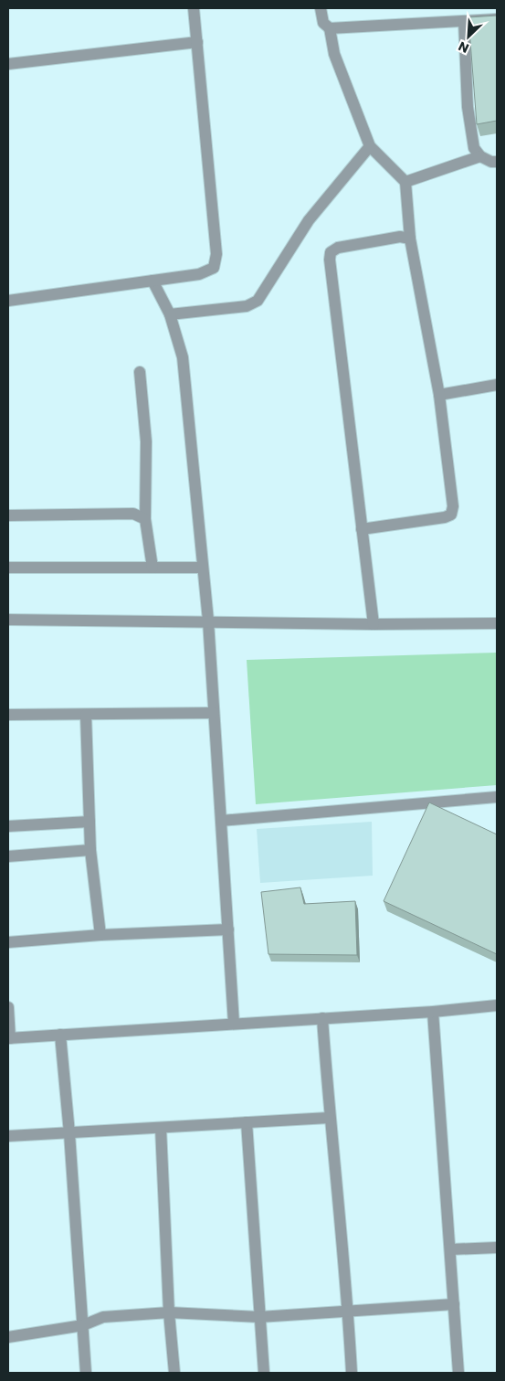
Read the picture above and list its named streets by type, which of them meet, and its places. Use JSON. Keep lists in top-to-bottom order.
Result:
{
  "north": "bottom left"
}
